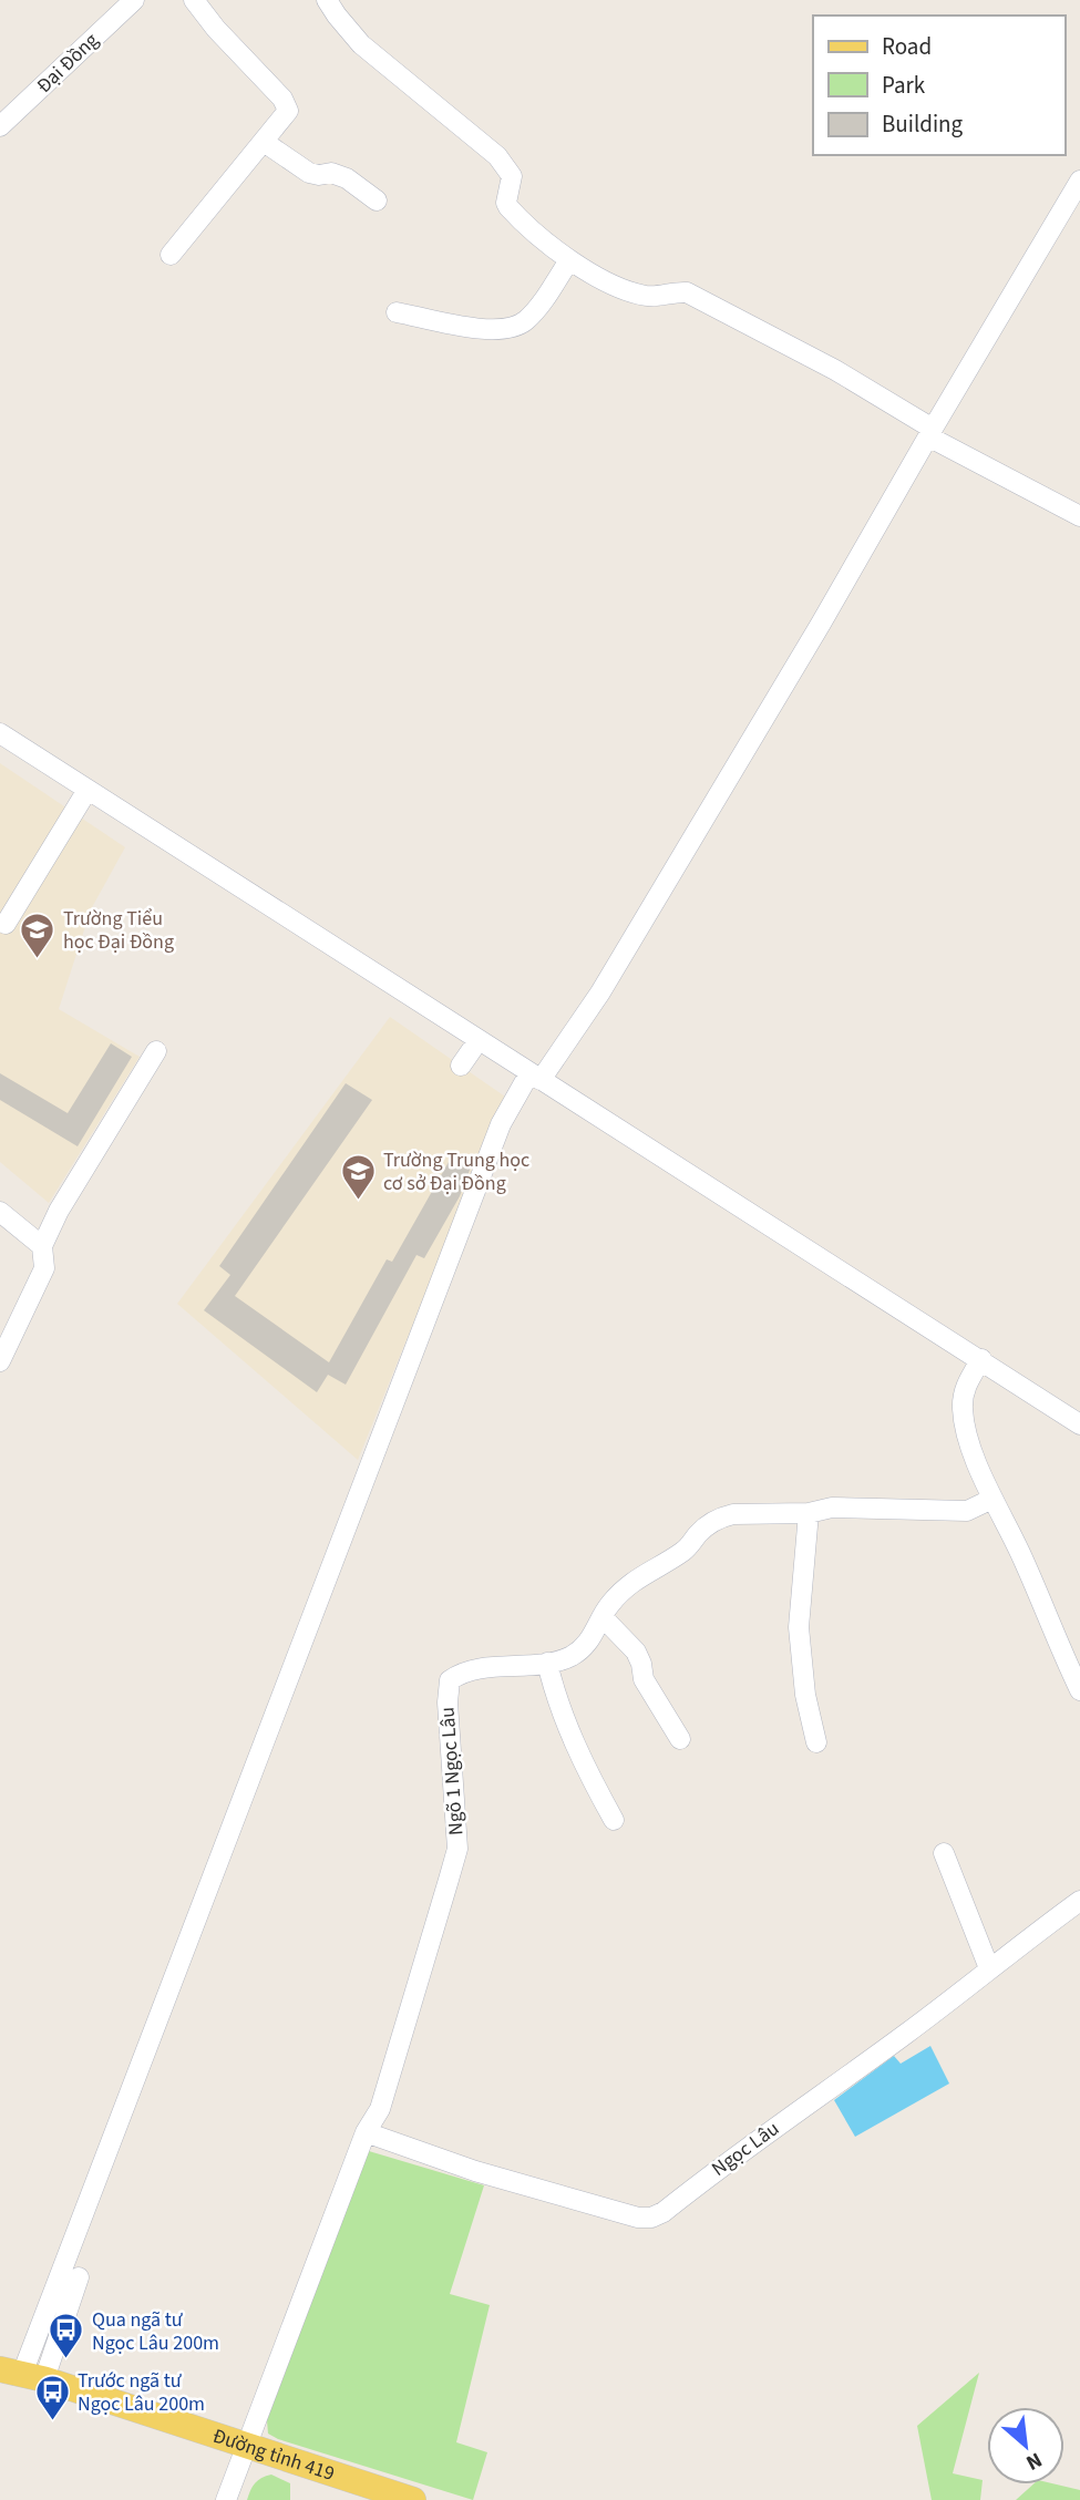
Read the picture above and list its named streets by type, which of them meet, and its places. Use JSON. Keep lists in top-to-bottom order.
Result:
{
  "streets": {
    "main road": ["Đường tỉnh 419"],
    "street": ["Đại Đồng", "Ngõ 1 Ngọc Lâu", "Ngọc Lâu"]
  },
  "crossings": [
    ["Ngõ 1 Ngọc Lâu", "Ngọc Lâu"]
  ],
  "places": {
    "school or university": ["Trường Tiểu học Đại Đồng", "Trường Trung học cơ sở Đại Đồng"],
    "bus stop": ["Qua ngã tư Ngọc Lâu 200m", "Trước ngã tư Ngọc Lâu 200m"]
  },
  "legend": ["Road", "Park", "Building"],
  "north": "bottom right"
}
